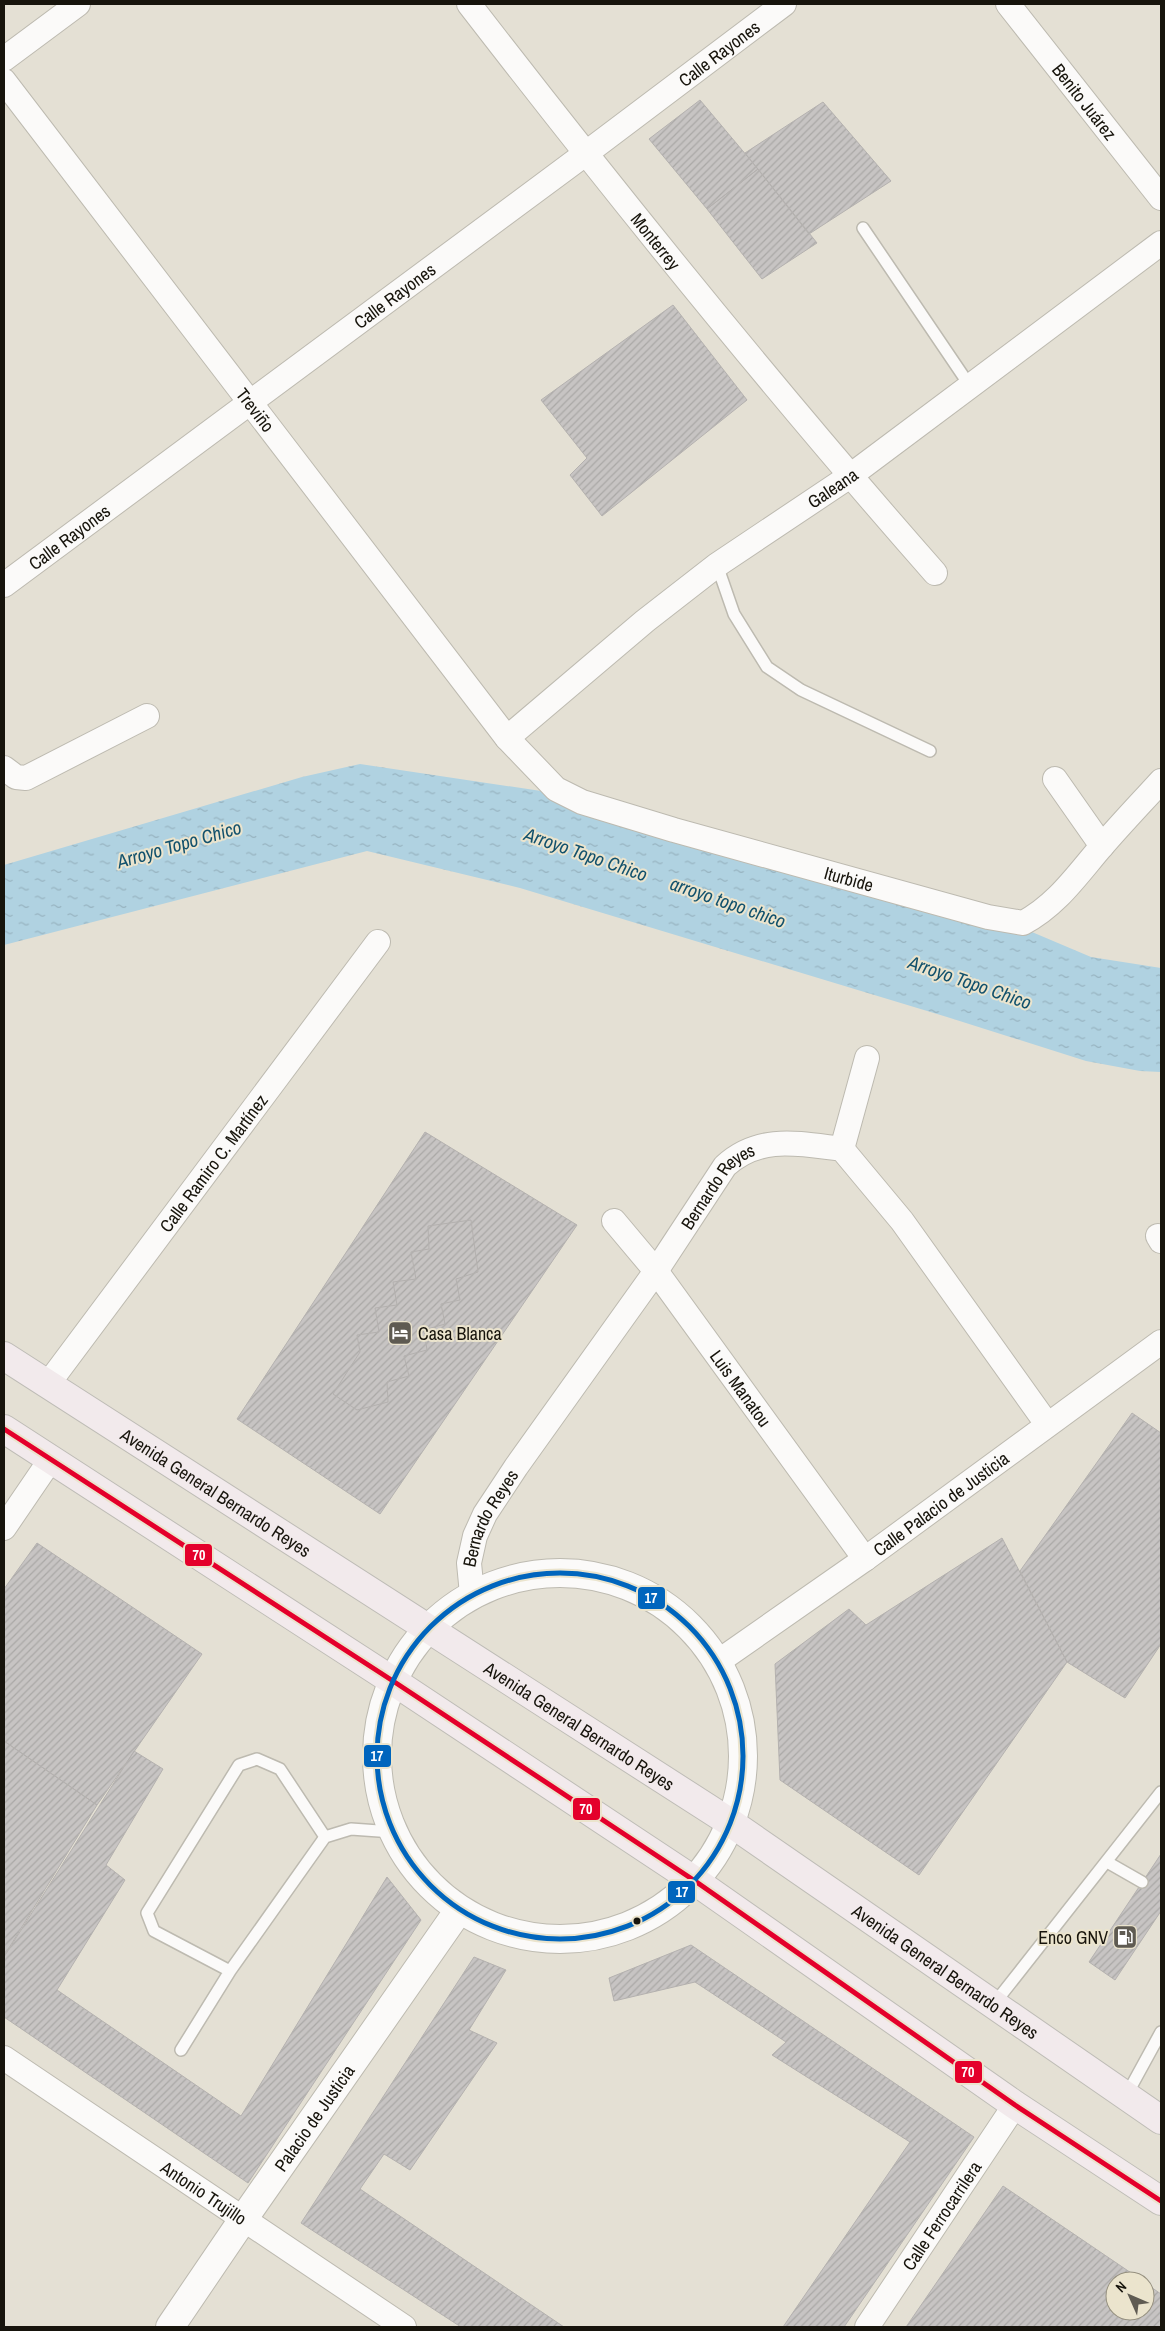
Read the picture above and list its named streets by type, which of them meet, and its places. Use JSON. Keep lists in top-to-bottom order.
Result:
{
  "streets": {
    "main road": ["Avenida General Bernardo Reyes"],
    "street": [
      "Calle Rayones",
      "Benito Juárez",
      "Monterrey",
      "Treviño",
      "Galeana",
      "Iturbide",
      "Calle Ramiro C. Martínez",
      "Bernardo Reyes",
      "Luis Manatou",
      "Calle Palacio de Justicia",
      "Palacio de Justicia",
      "Antonio Trujillo",
      "Calle Ferrocarrilera"
    ]
  },
  "crossings": [
    ["Calle Rayones", "Monterrey"],
    ["Calle Rayones", "Treviño"],
    ["Monterrey", "Galeana"],
    ["Treviño", "Galeana"],
    ["Treviño", "Iturbide"],
    ["Galeana", "Iturbide"],
    ["Calle Ramiro C. Martínez", "Avenida General Bernardo Reyes"],
    ["Bernardo Reyes", "Luis Manatou"],
    ["Luis Manatou", "Calle Palacio de Justicia"],
    ["Palacio de Justicia", "Antonio Trujillo"]
  ],
  "water": ["Arroyo Topo Chico", "arroyo topo chico"],
  "places": {
    "hotel": ["Casa Blanca"],
    "fuel station": ["Enco GNV"]
  },
  "lines": ["transit line 70", "transit line 17"],
  "north": "top left"
}
